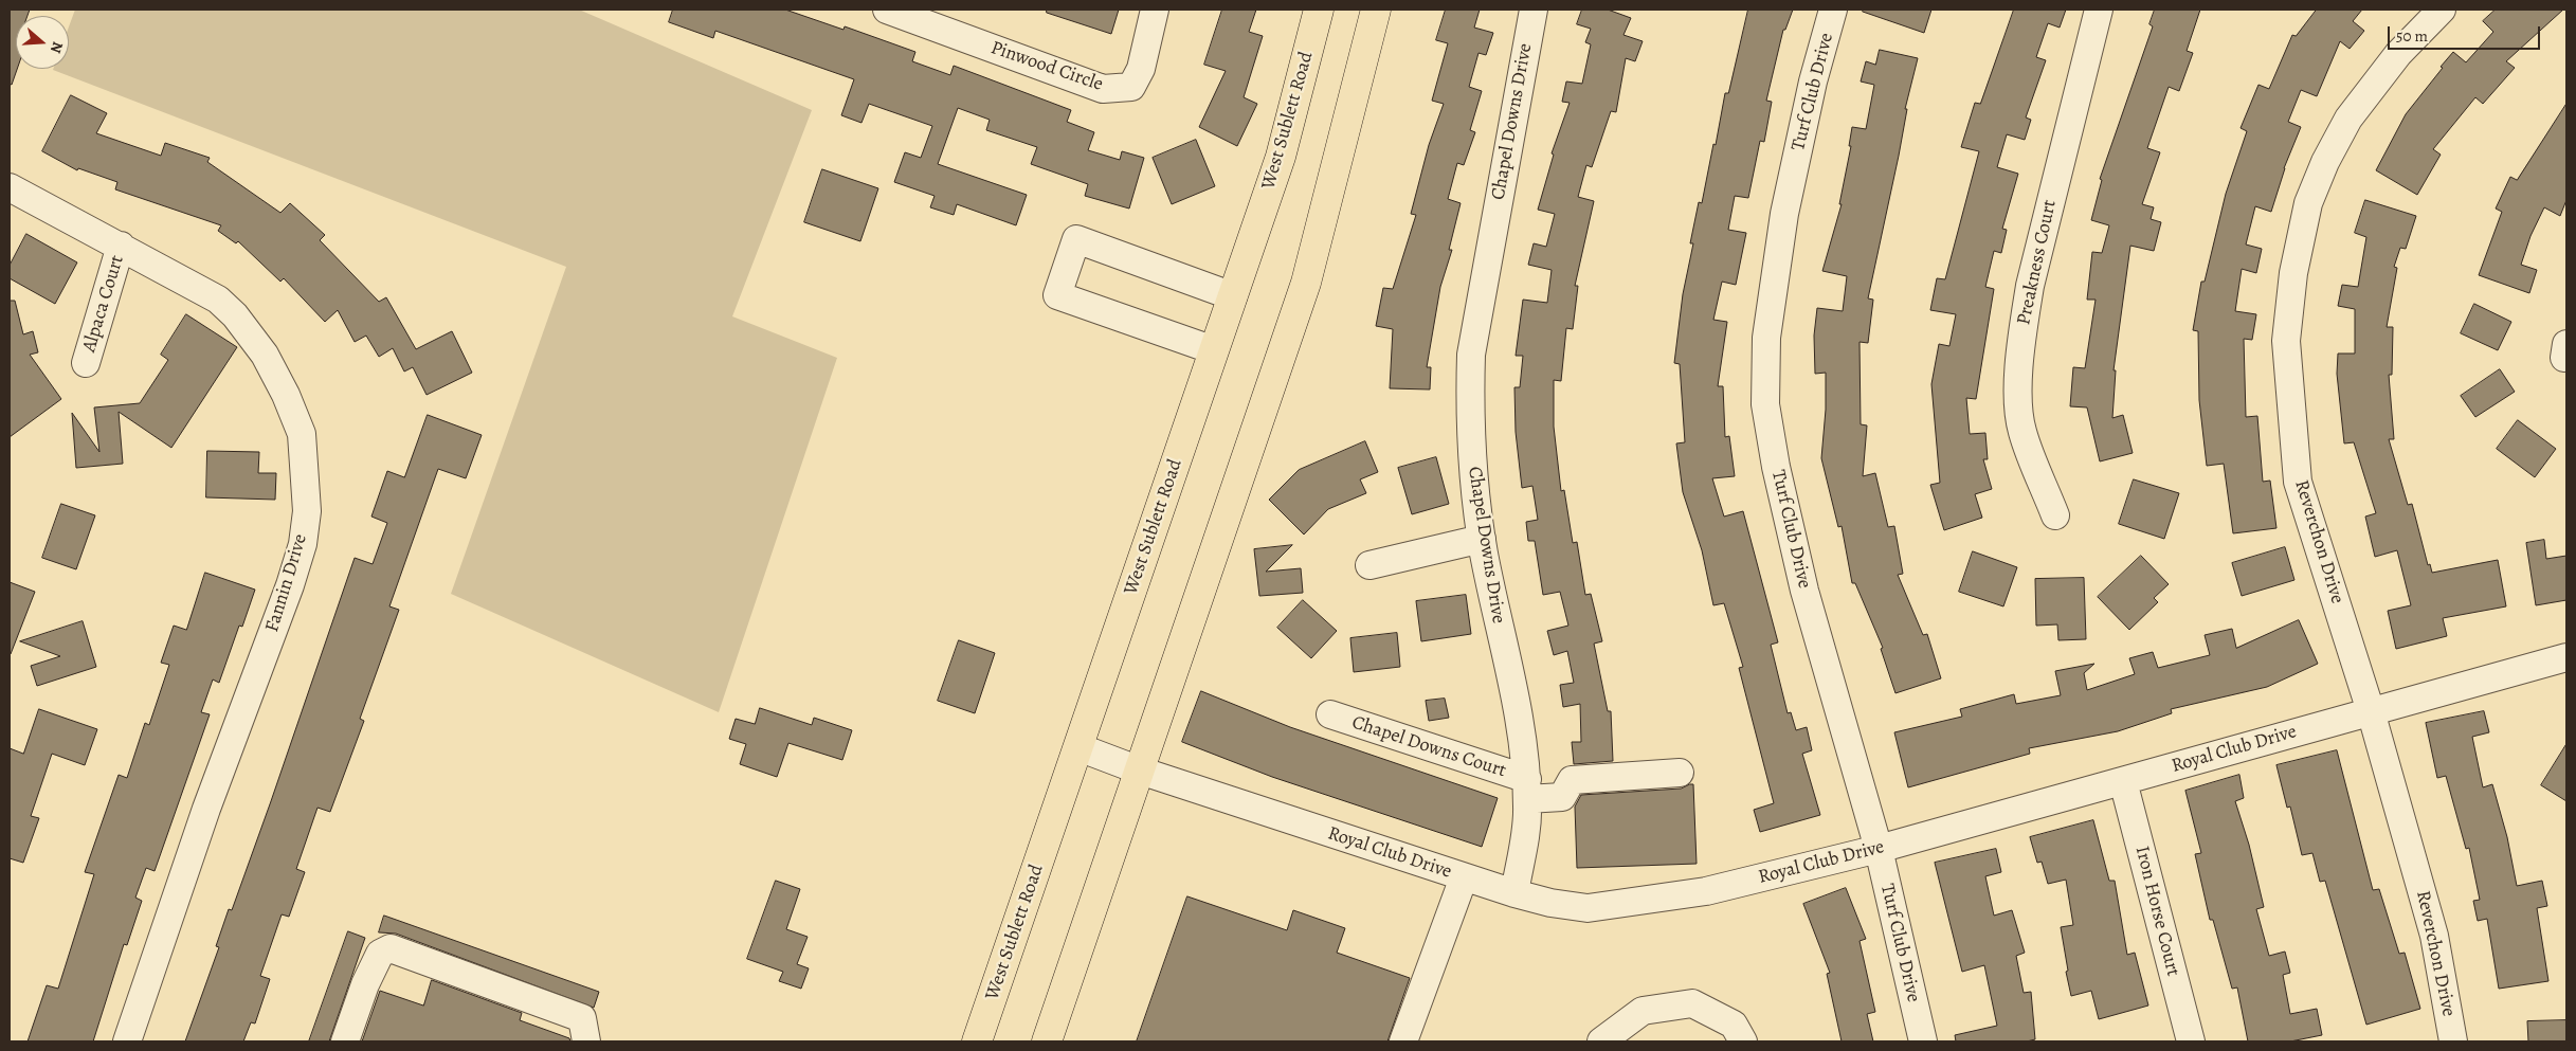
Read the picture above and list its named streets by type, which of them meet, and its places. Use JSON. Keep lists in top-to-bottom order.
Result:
{
  "streets": {
    "main road": ["West Sublett Road"],
    "street": [
      "Pinwood Circle",
      "Turf Club Drive",
      "Chapel Downs Drive",
      "Preakness Court",
      "Alpaca Court",
      "Reverchon Drive",
      "Fannin Drive",
      "Chapel Downs Court",
      "Royal Club Drive",
      "Iron Horse Court"
    ]
  },
  "crossings": [
    ["Turf Club Drive", "Royal Club Drive"],
    ["West Sublett Road", "Royal Club Drive"],
    ["Chapel Downs Drive", "Chapel Downs Court"],
    ["Chapel Downs Drive", "Royal Club Drive"],
    ["Alpaca Court", "Fannin Drive"],
    ["Reverchon Drive", "Royal Club Drive"],
    ["Royal Club Drive", "Iron Horse Court"]
  ],
  "scale_bar": "50 m",
  "north": "right"
}
